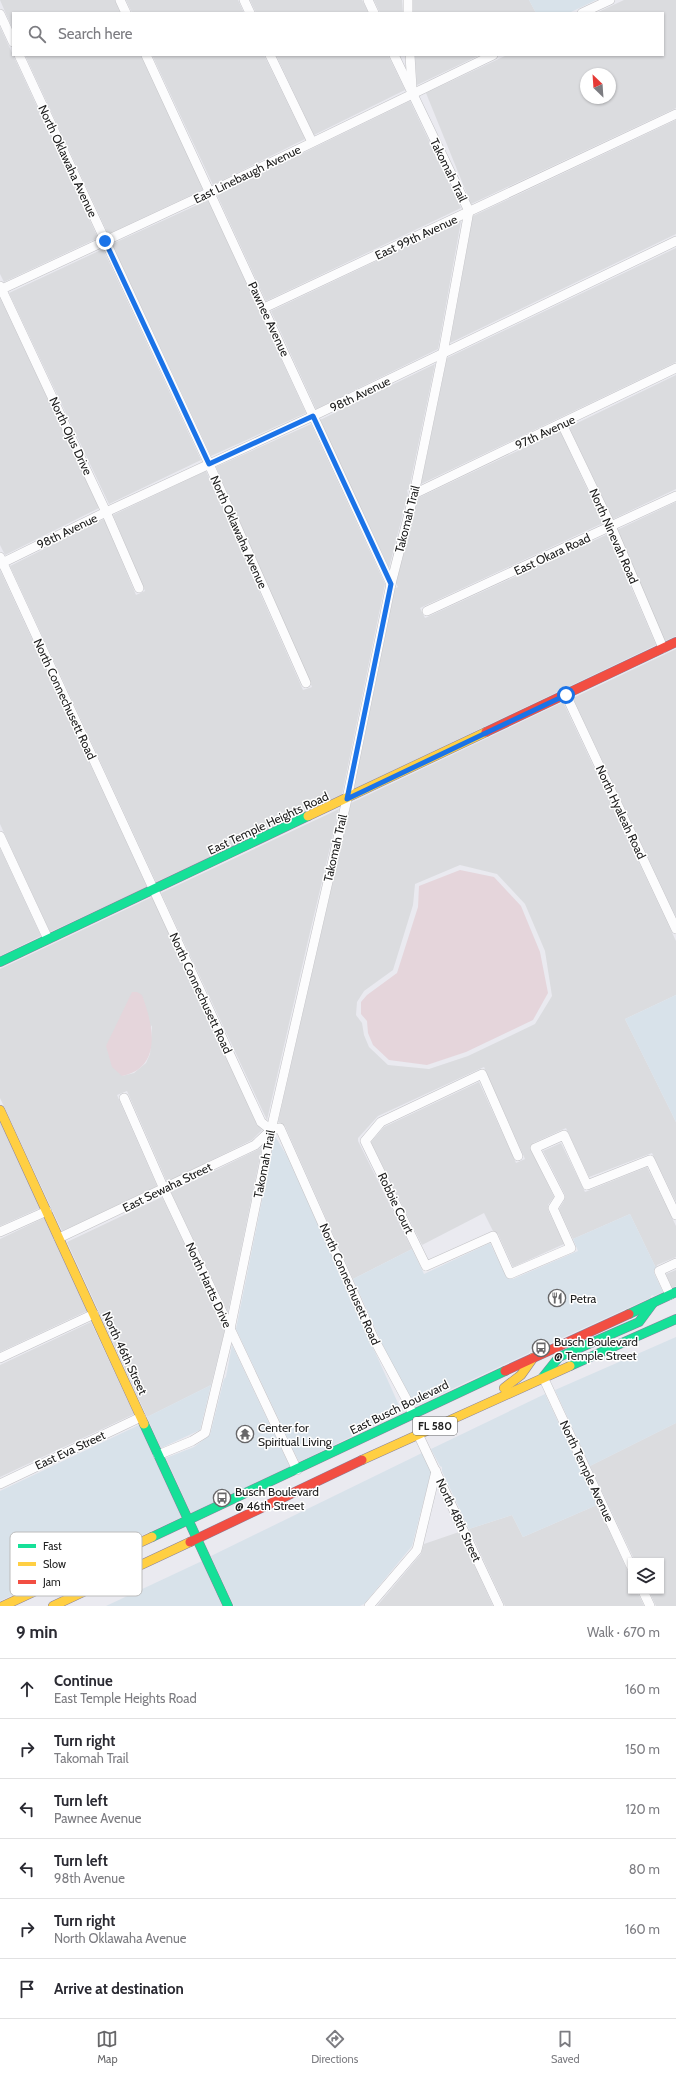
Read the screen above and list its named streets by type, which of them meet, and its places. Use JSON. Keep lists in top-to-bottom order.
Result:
{
  "streets": {
    "main road": [
      "East Temple Heights Road",
      "North 46th Street",
      "East Busch Boulevard",
      "FL 580"
    ],
    "street": [
      "North Oklawaha Avenue",
      "Takomah Trail",
      "East Linebaugh Avenue",
      "East 99th Avenue",
      "Pawnee Avenue",
      "98th Avenue",
      "97th Avenue",
      "North Ojus Drive",
      "North Ninevah Road",
      "East Okara Road",
      "North Connechusett Road",
      "North Hyaleah Road",
      "East Sewaha Street",
      "Robbie Court",
      "North Hartts Drive",
      "East Eva Street",
      "North Temple Avenue",
      "North 48th Street"
    ]
  },
  "crossings": [
    ["North Oklawaha Avenue", "East Linebaugh Avenue"],
    ["North Oklawaha Avenue", "98th Avenue"],
    ["Takomah Trail", "East Linebaugh Avenue"],
    ["Takomah Trail", "East 99th Avenue"],
    ["Takomah Trail", "Pawnee Avenue"],
    ["Takomah Trail", "98th Avenue"],
    ["Takomah Trail", "97th Avenue"],
    ["Takomah Trail", "North Connechusett Road"],
    ["Takomah Trail", "East Temple Heights Road"],
    ["Takomah Trail", "East Sewaha Street"],
    ["Takomah Trail", "North Hartts Drive"],
    ["Takomah Trail", "North 46th Street"],
    ["East Linebaugh Avenue", "Pawnee Avenue"],
    ["East Linebaugh Avenue", "North Ojus Drive"],
    ["East 99th Avenue", "Pawnee Avenue"],
    ["Pawnee Avenue", "98th Avenue"],
    ["98th Avenue", "North Ojus Drive"],
    ["98th Avenue", "North Connechusett Road"],
    ["97th Avenue", "North Ninevah Road"],
    ["North Ninevah Road", "East Okara Road"],
    ["North Ninevah Road", "East Temple Heights Road"],
    ["North Connechusett Road", "East Temple Heights Road"],
    ["North Connechusett Road", "East Sewaha Street"],
    ["North Connechusett Road", "East Busch Boulevard"],
    ["North Hyaleah Road", "East Temple Heights Road"],
    ["East Sewaha Street", "North Hartts Drive"],
    ["East Sewaha Street", "North 46th Street"],
    ["North Hartts Drive", "East Busch Boulevard"],
    ["North 46th Street", "East Busch Boulevard"],
    ["North 46th Street", "FL 580"],
    ["North 46th Street", "East Eva Street"],
    ["FL 580", "North Temple Avenue"],
    ["FL 580", "North 48th Street"]
  ],
  "places": {
    "restaurant": ["Petra"],
    "bus stop": ["Busch Boulevard @ Temple Street", "Busch Boulevard @ 46th Street"],
    "temple": ["Center for Spiritual Living"]
  },
  "legend": ["Fast", "Slow", "Jam"],
  "north": "top left",
  "page": {
    "search": "Search here",
    "heading": ["9 min", "Walk · 670 m"],
    "list": [
      ["Continue", "East Temple Heights Road", "160 m"],
      ["Turn right", "Takomah Trail", "150 m"],
      ["Turn left", "Pawnee Avenue", "120 m"],
      ["Turn left", "98th Avenue", "80 m"],
      ["Turn right", "North Oklawaha Avenue", "160 m"],
      "Arrive at destination"
    ],
    "nav": ["Map", "Directions", "Saved"]
  }
}
